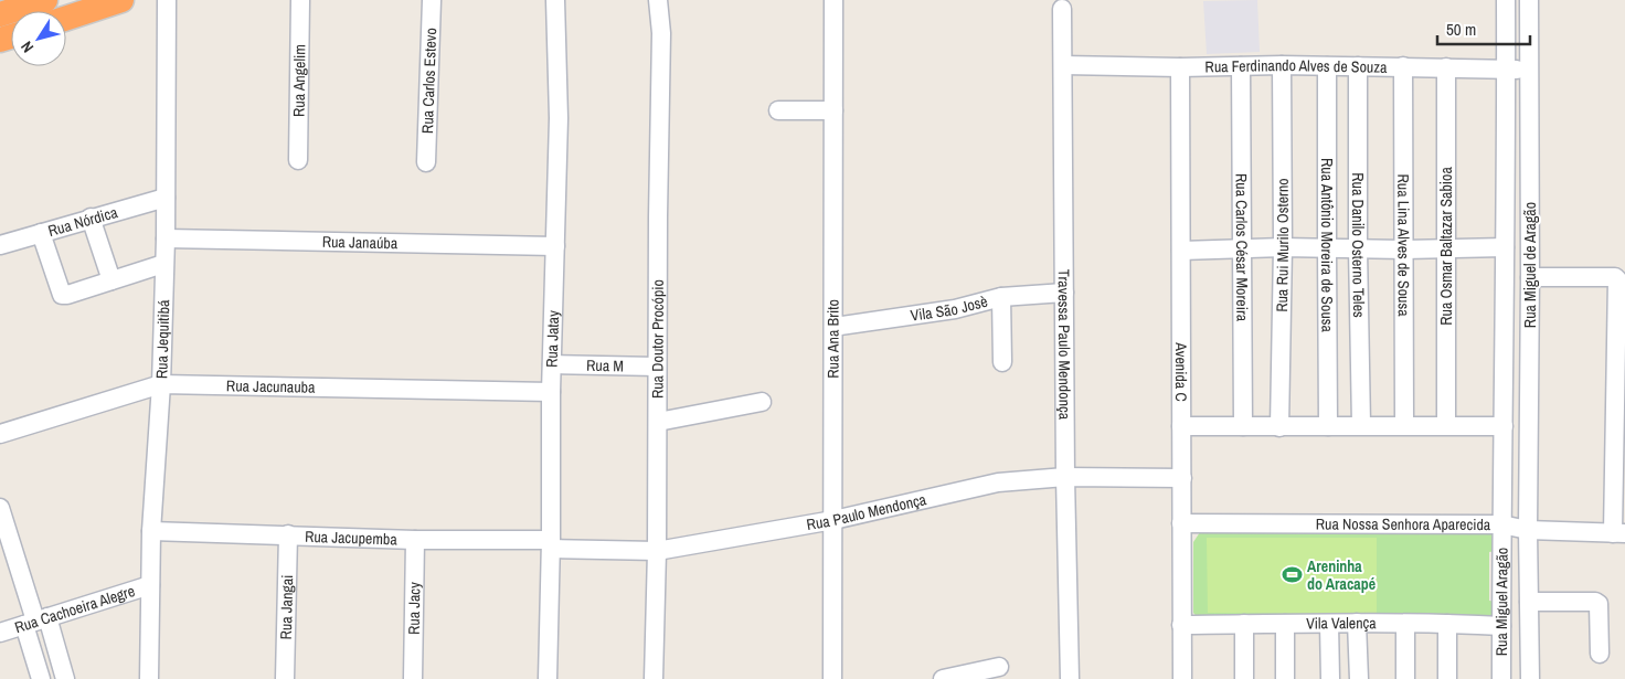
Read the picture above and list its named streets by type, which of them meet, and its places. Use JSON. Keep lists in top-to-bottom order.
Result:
{
  "streets": {
    "street": [
      "Rua Ferdinando Alves de Souza",
      "Rua Angelim",
      "Rua Carlos Estevo",
      "Rua Nórdica",
      "Rua Janaúba",
      "Rua Carlos César Moreira",
      "Rua Rui Murilo Osterno",
      "Rua Antônio Moreira de Sousa",
      "Rua Danilo Osterno Teles",
      "Rua Lina Alves de Sousa",
      "Rua Osmar Baltazar Sabioa",
      "Rua Miguel de Aragão",
      "Vila São Josè",
      "Rua Jatay",
      "Rua Doutor Procópio",
      "Rua Jequitibá",
      "Rua Ana Brito",
      "Travessa Paulo Mendonça",
      "Rua M",
      "Avenida C",
      "Rua Jacunauba",
      "Rua Paulo Mendonça",
      "Rua Nossa Senhora Aparecida",
      "Rua Jacupemba",
      "Rua Miguel Aragão",
      "Rua Jangai",
      "Rua Cachoeira Alegre",
      "Rua Jacy",
      "Vila Valença"
    ]
  },
  "crossings": [
    ["Rua Ferdinando Alves de Souza", "Rua Carlos César Moreira"],
    ["Rua Ferdinando Alves de Souza", "Rua Rui Murilo Osterno"],
    ["Rua Ferdinando Alves de Souza", "Rua Antônio Moreira de Sousa"],
    ["Rua Ferdinando Alves de Souza", "Rua Danilo Osterno Teles"],
    ["Rua Ferdinando Alves de Souza", "Rua Lina Alves de Sousa"],
    ["Rua Ferdinando Alves de Souza", "Rua Osmar Baltazar Sabioa"],
    ["Rua Ferdinando Alves de Souza", "Rua Miguel de Aragão"],
    ["Rua Ferdinando Alves de Souza", "Travessa Paulo Mendonça"],
    ["Rua Ferdinando Alves de Souza", "Avenida C"],
    ["Rua Nórdica", "Rua Jequitibá"],
    ["Rua Janaúba", "Rua Jatay"],
    ["Rua Janaúba", "Rua Jequitibá"],
    ["Rua Miguel de Aragão", "Rua Nossa Senhora Aparecida"],
    ["Rua Miguel de Aragão", "Rua Miguel Aragão"],
    ["Vila São Josè", "Rua Ana Brito"],
    ["Vila São Josè", "Travessa Paulo Mendonça"],
    ["Rua Jatay", "Rua M"],
    ["Rua Jatay", "Rua Jacunauba"],
    ["Rua Jatay", "Rua Paulo Mendonça"],
    ["Rua Jatay", "Rua Jacupemba"],
    ["Rua Doutor Procópio", "Rua M"],
    ["Rua Doutor Procópio", "Rua Paulo Mendonça"],
    ["Rua Jequitibá", "Rua Jacunauba"],
    ["Rua Jequitibá", "Rua Jacupemba"],
    ["Rua Jequitibá", "Rua Cachoeira Alegre"],
    ["Rua Ana Brito", "Rua Paulo Mendonça"],
    ["Travessa Paulo Mendonça", "Rua Paulo Mendonça"],
    ["Avenida C", "Rua Paulo Mendonça"],
    ["Avenida C", "Rua Nossa Senhora Aparecida"],
    ["Avenida C", "Vila Valença"],
    ["Rua Paulo Mendonça", "Rua Jacupemba"],
    ["Rua Nossa Senhora Aparecida", "Rua Miguel Aragão"],
    ["Rua Jacupemba", "Rua Jangai"],
    ["Rua Jacupemba", "Rua Jacy"],
    ["Rua Miguel Aragão", "Vila Valença"]
  ],
  "places": {
    "sports": ["Areninha do Aracapé"]
  },
  "scale_bar": "50 m",
  "north": "bottom left"
}
